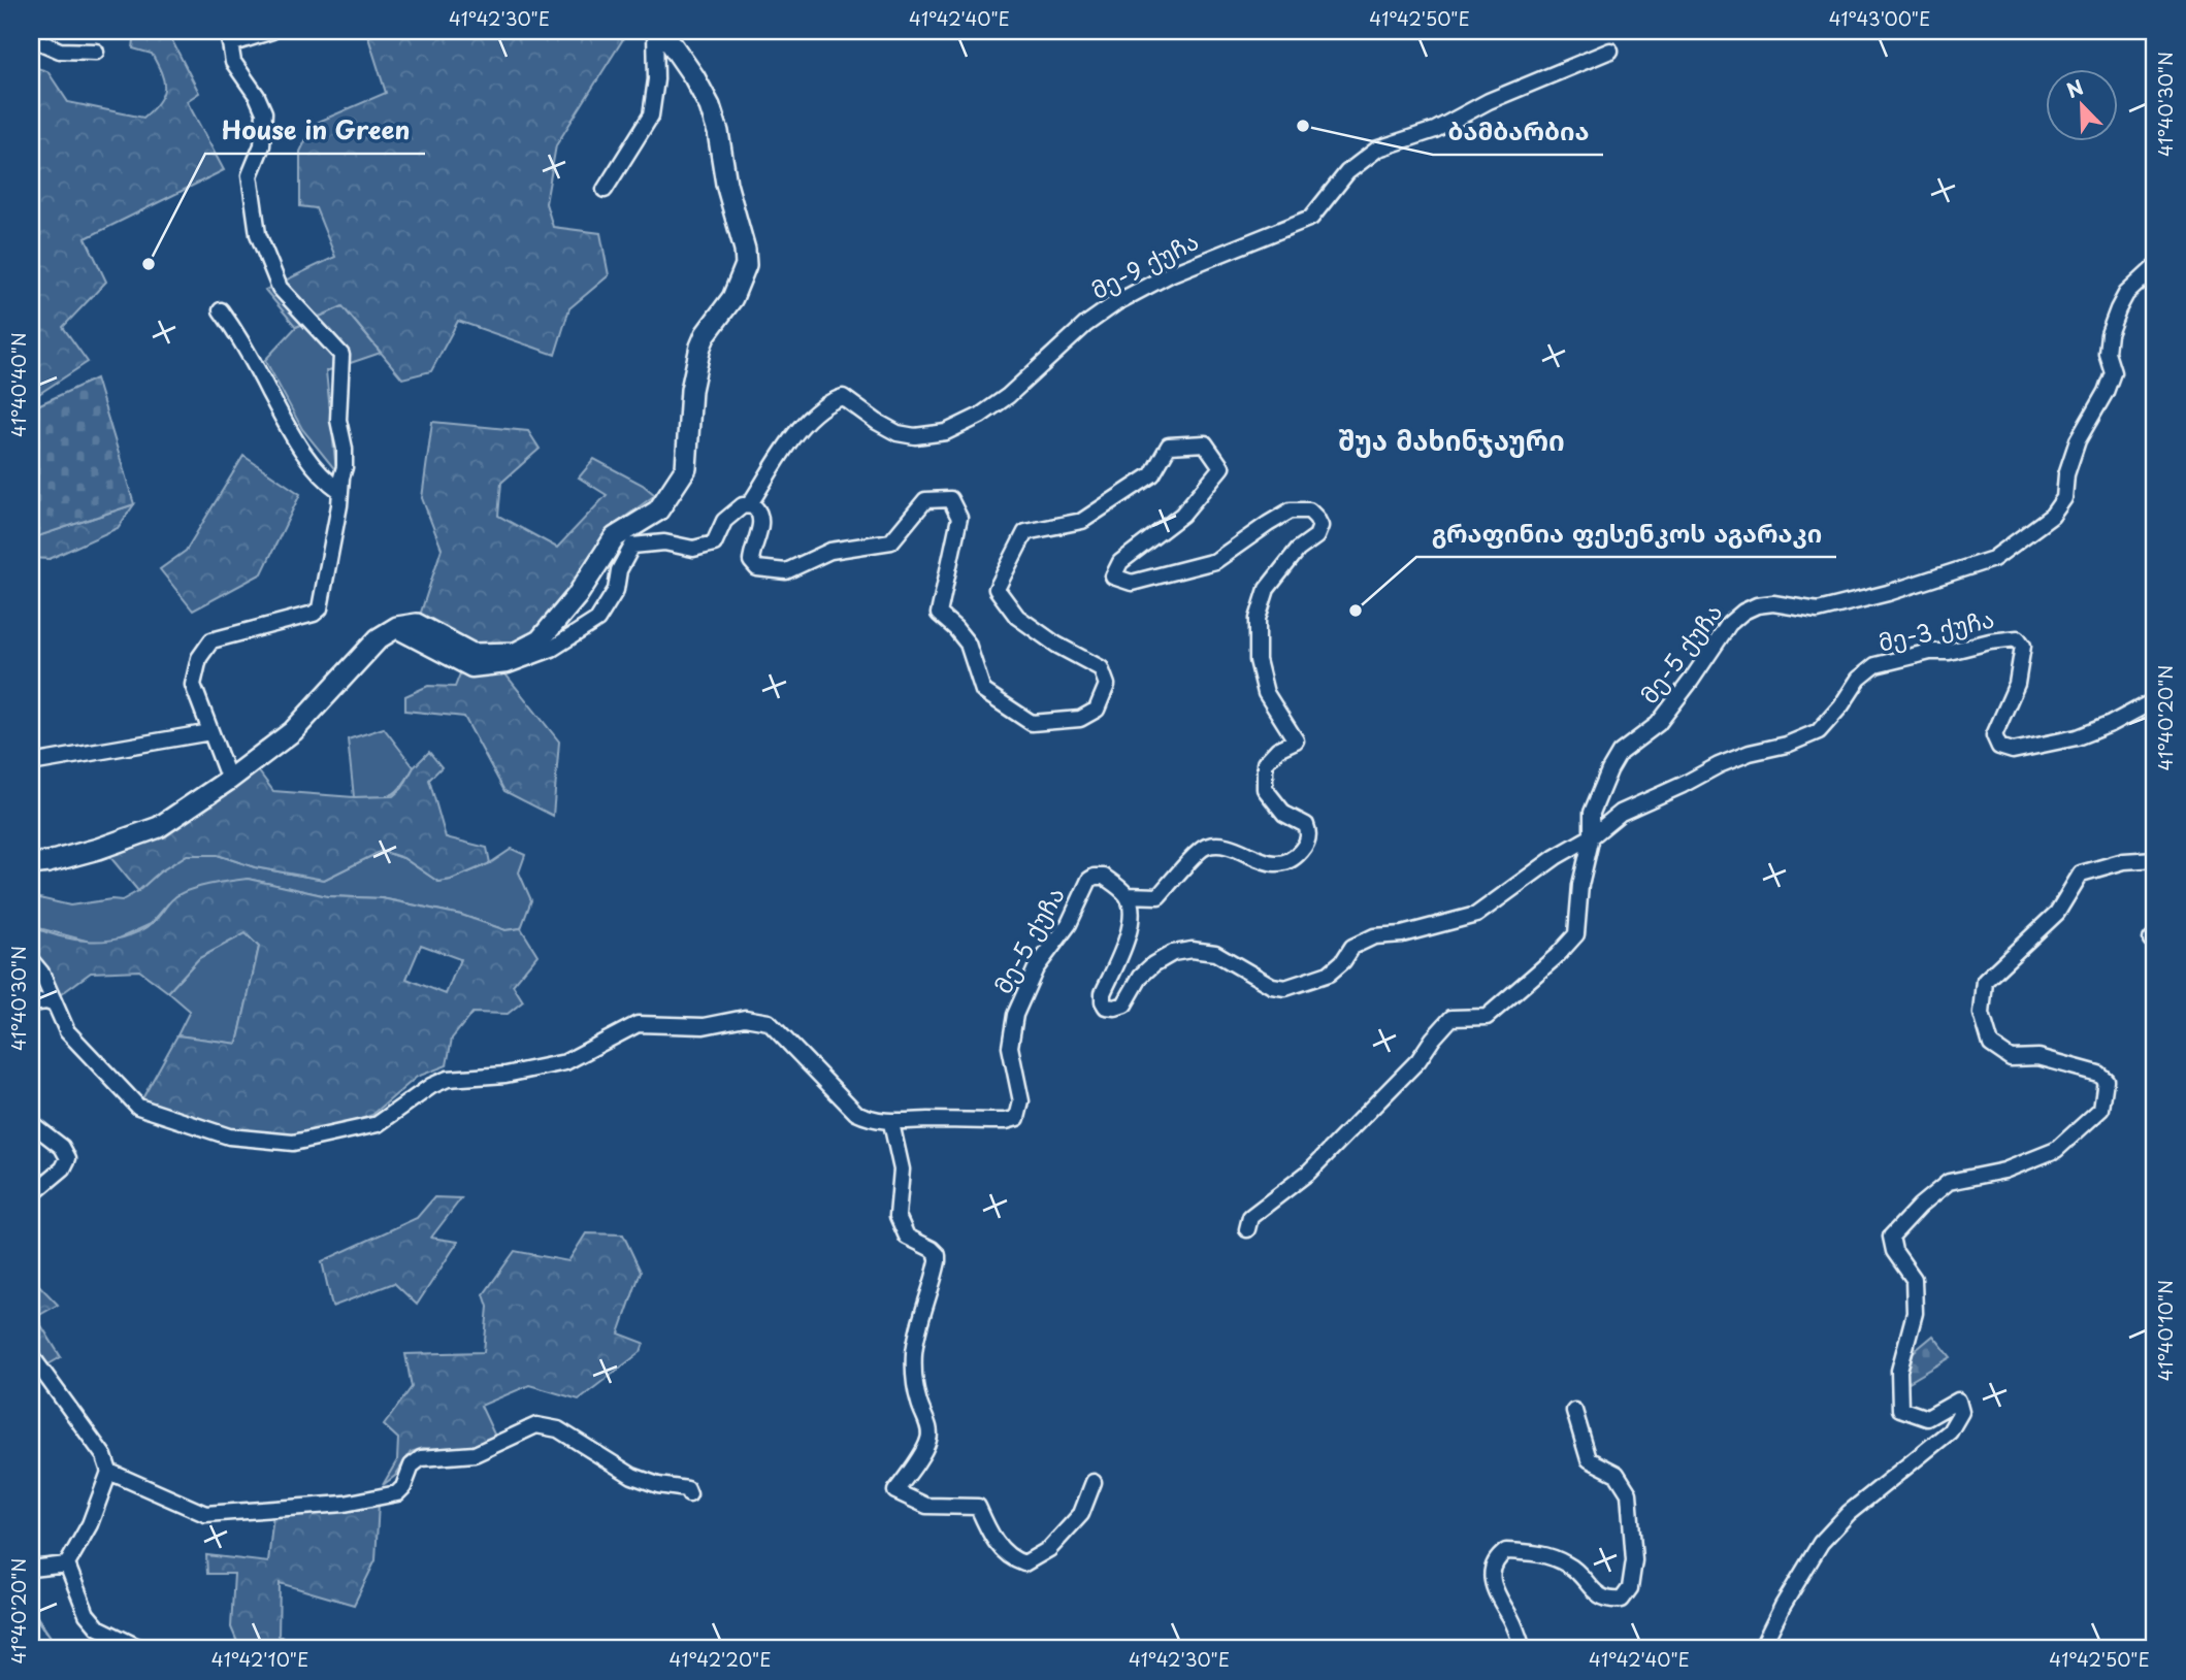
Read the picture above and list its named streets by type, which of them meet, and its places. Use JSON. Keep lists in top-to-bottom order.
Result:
{
  "streets": {
    "street": ["მე-9 ქუჩა", "მე-3 ქუჩა", "მე-5 ქუჩა"]
  },
  "crossings": [
    ["მე-3 ქუჩა", "მე-5 ქუჩა"]
  ],
  "districts": ["შუა მახინჯაური"],
  "places": ["ბამბარბია", "House in Green", "გრაფინია ფესენკოს აგარაკი"],
  "north": "top left",
  "coordinates": [
    "41°42'30\"E",
    "41°42'40\"E",
    "41°42'50\"E",
    "41°43'00\"E",
    "41°40'30\"N",
    "41°40'40\"N",
    "41°40'20\"N",
    "41°40'10\"N",
    "41°42'10\"E",
    "41°42'20\"E"
  ]
}
